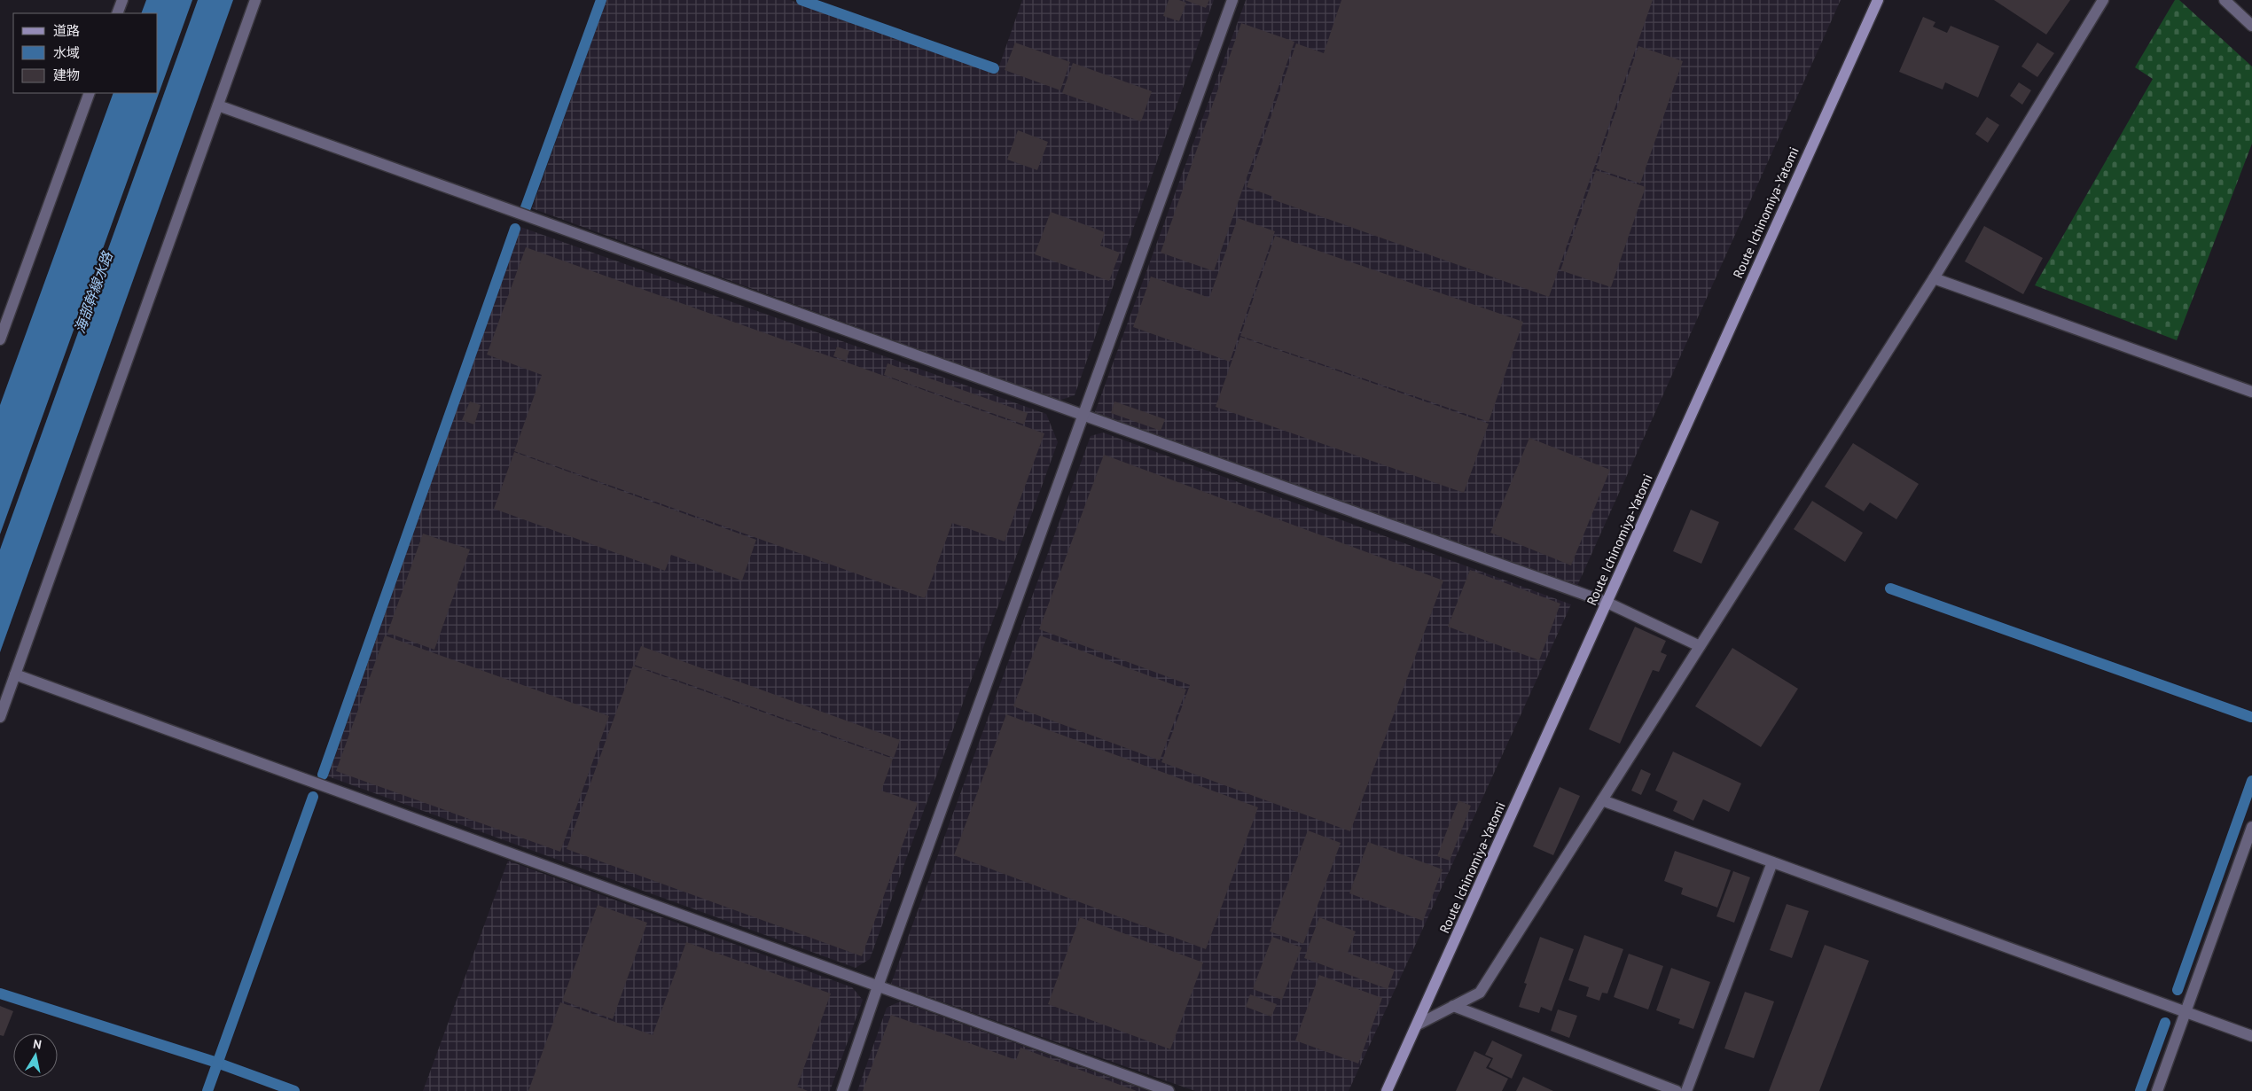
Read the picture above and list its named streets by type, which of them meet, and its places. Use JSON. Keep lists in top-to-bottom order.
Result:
{
  "streets": {
    "main road": ["Route Ichinomiya-Yatomi"]
  },
  "water": ["海部幹線水路"],
  "legend": ["道路", "水域", "建物"],
  "north": "top"
}
